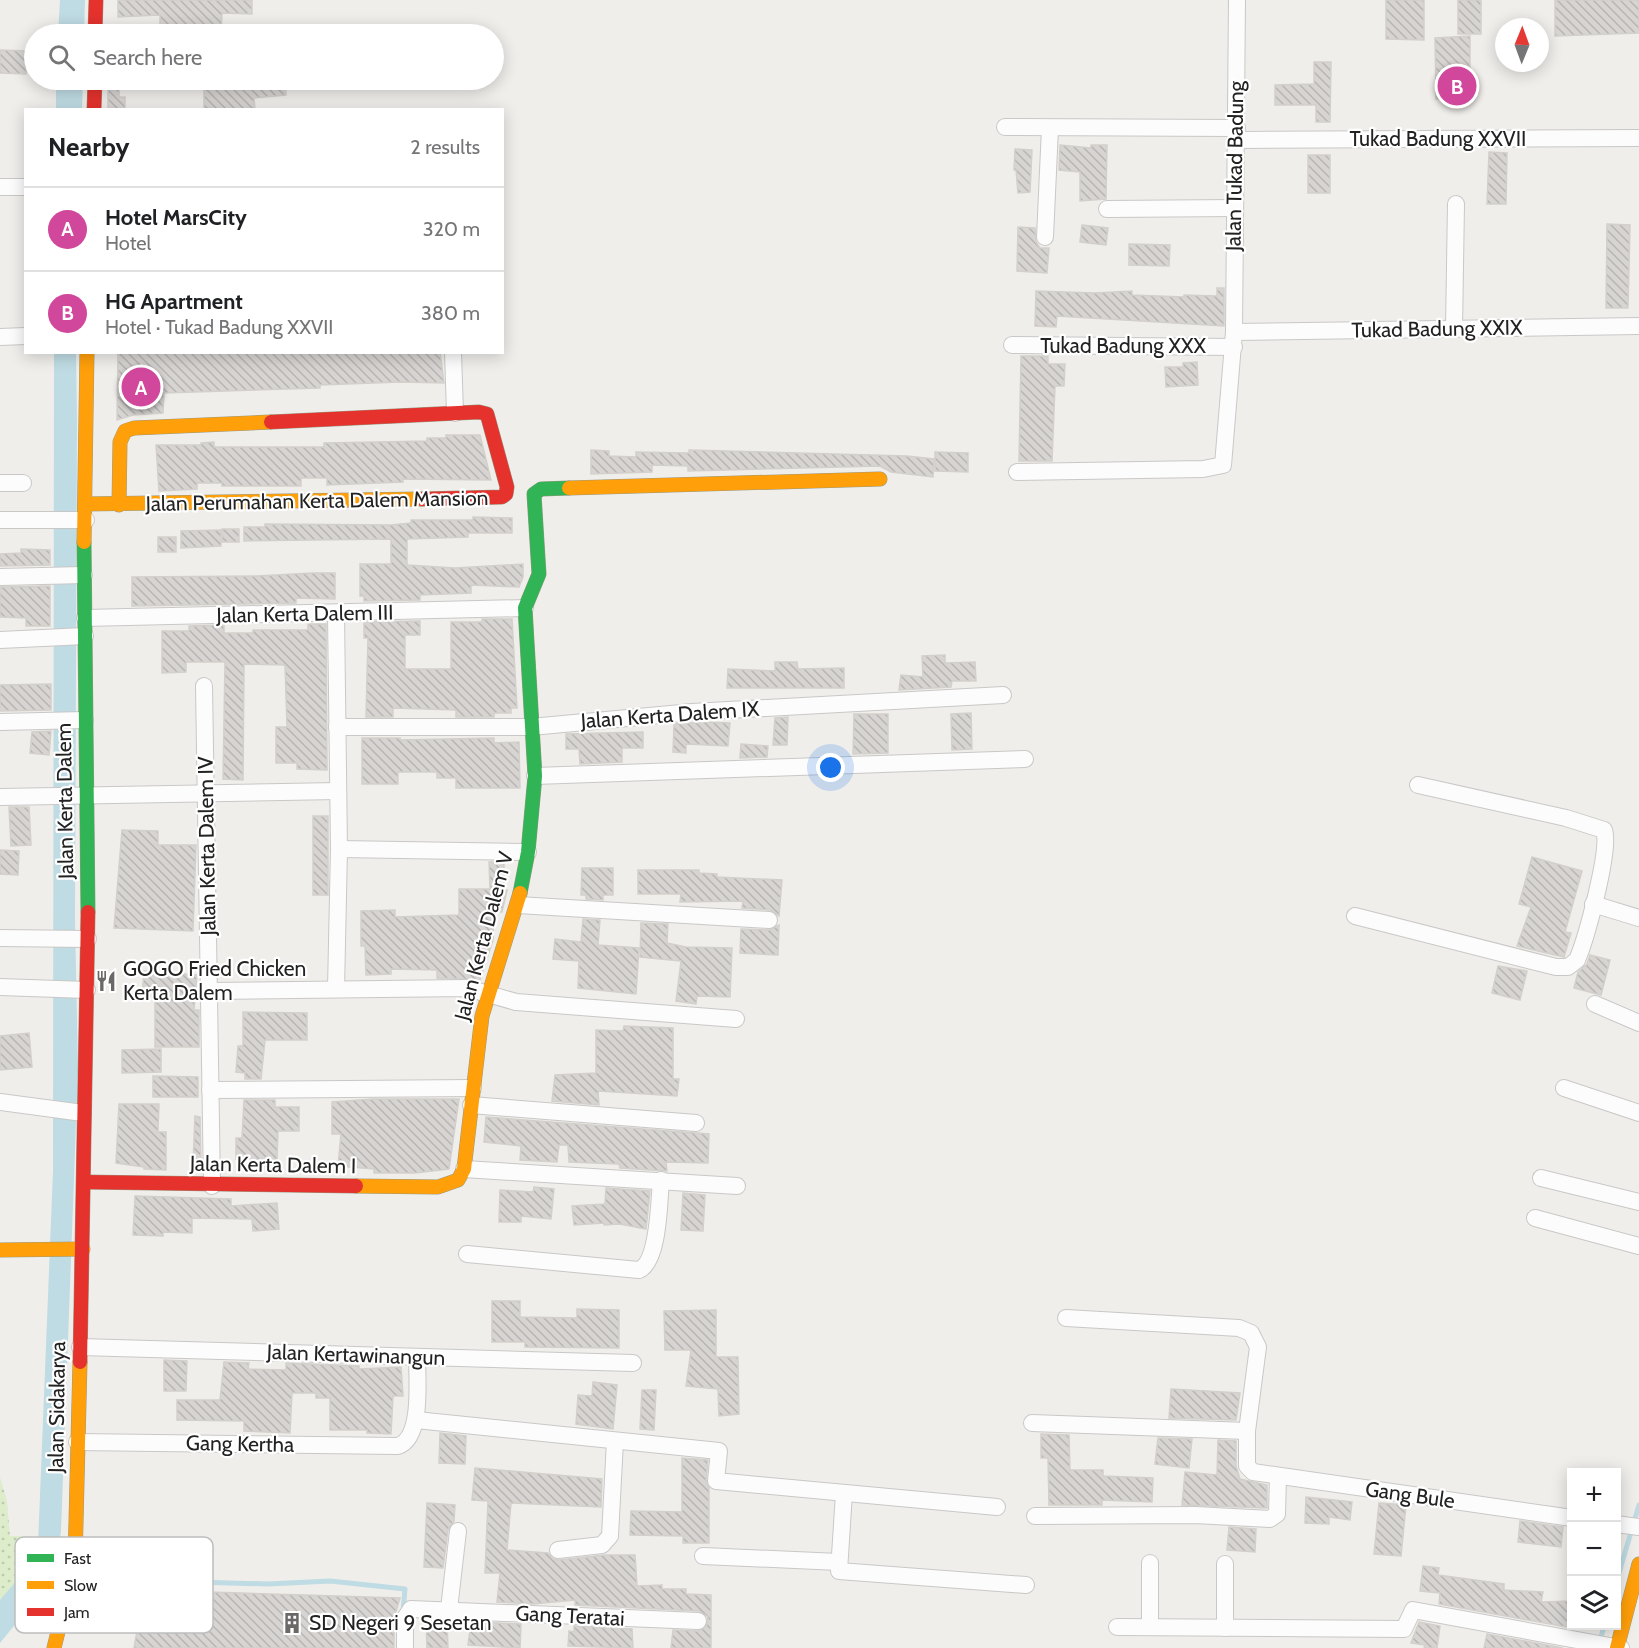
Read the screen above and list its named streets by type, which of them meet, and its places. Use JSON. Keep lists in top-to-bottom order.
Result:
{
  "streets": {
    "street": [
      "Tukad Badung XXVII",
      "Jalan Tukad Badung",
      "Tukad Badung XXIX",
      "Tukad Badung XXX",
      "Jalan Perumahan Kerta Dalem Mansion",
      "Jalan Kerta Dalem III",
      "Jalan Kerta Dalem IX",
      "Jalan Kerta Dalem",
      "Jalan Kerta Dalem IV",
      "Jalan Kerta Dalem V",
      "Jalan Kerta Dalem I",
      "Jalan Kertawinangun",
      "Jalan Sidakarya",
      "Gang Kertha",
      "Gang Bule",
      "Gang Teratai"
    ]
  },
  "crossings": [
    ["Tukad Badung XXVII", "Jalan Tukad Badung"],
    ["Jalan Tukad Badung", "Tukad Badung XXIX"],
    ["Jalan Tukad Badung", "Tukad Badung XXX"],
    ["Tukad Badung XXIX", "Tukad Badung XXX"],
    ["Jalan Perumahan Kerta Dalem Mansion", "Jalan Kerta Dalem"],
    ["Jalan Kerta Dalem III", "Jalan Kerta Dalem"],
    ["Jalan Kerta Dalem III", "Jalan Kerta Dalem V"],
    ["Jalan Kerta Dalem IX", "Jalan Kerta Dalem V"],
    ["Jalan Kerta Dalem", "Jalan Kerta Dalem I"],
    ["Jalan Kerta Dalem", "Jalan Sidakarya"],
    ["Jalan Kerta Dalem IV", "Jalan Kerta Dalem I"],
    ["Jalan Kerta Dalem V", "Jalan Kerta Dalem I"],
    ["Jalan Kertawinangun", "Jalan Sidakarya"],
    ["Jalan Sidakarya", "Gang Kertha"]
  ],
  "places": {
    "restaurant": ["GOGO Fried Chicken Kerta Dalem"],
    "building": ["SD Negeri 9 Sesetan"]
  },
  "legend": ["Fast", "Slow", "Jam"],
  "north": "top",
  "page": {
    "search": "Search here",
    "pins": ["B", "A"],
    "heading": ["Nearby", "2 results"],
    "list": [
      {
        "mark": "A",
        "name": "Hotel MarsCity",
        "note": "Hotel",
        "value": "320 m"
      },
      {
        "mark": "B",
        "name": "HG Apartment",
        "note": "Hotel · Tukad Badung XXVII",
        "value": "380 m"
      }
    ],
    "map_buttons": ["+", "−"]
  }
}
